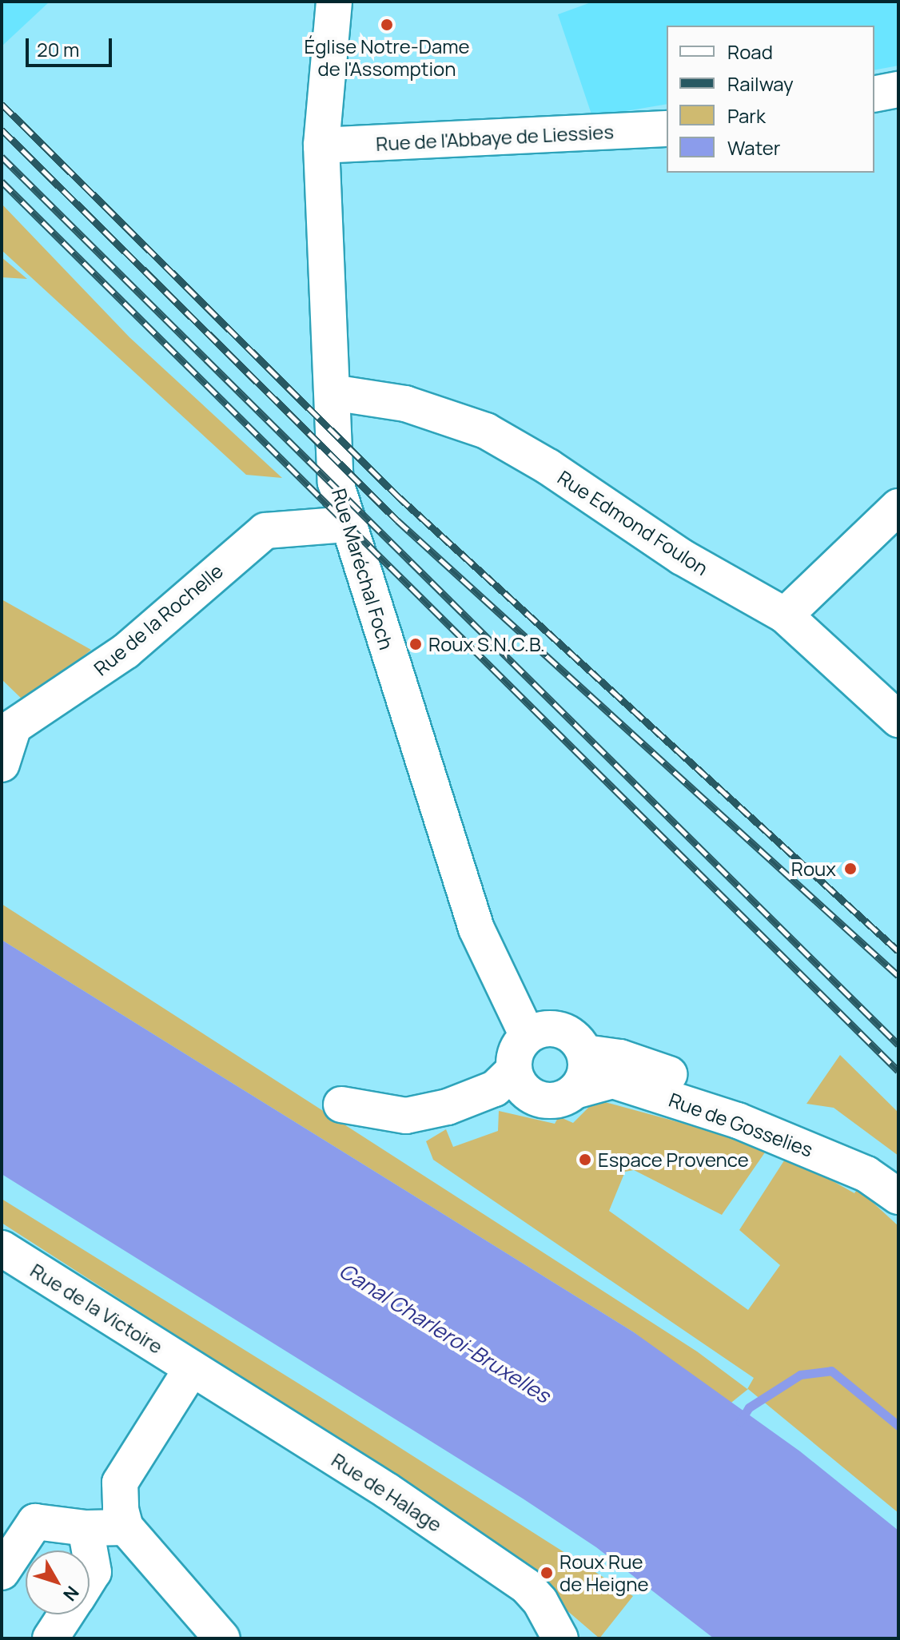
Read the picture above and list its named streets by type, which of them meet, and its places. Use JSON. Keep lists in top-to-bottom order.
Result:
{
  "streets": {
    "street": [
      "Rue de l'Abbaye de Liessies",
      "Rue Edmond Foulon",
      "Rue Maréchal Foch",
      "Rue de la Rochelle",
      "Rue de Gosselies",
      "Rue de la Victoire",
      "Rue de Halage"
    ]
  },
  "crossings": [
    ["Rue de l'Abbaye de Liessies", "Rue Maréchal Foch"],
    ["Rue Edmond Foulon", "Rue Maréchal Foch"],
    ["Rue Maréchal Foch", "Rue de la Rochelle"],
    ["Rue Maréchal Foch", "Rue de Gosselies"],
    ["Rue de la Victoire", "Rue de Halage"]
  ],
  "water": ["Canal Charleroi-Bruxelles"],
  "places": [
    "Église Notre-Dame de l'Assomption",
    "Roux S.N.C.B.",
    "Roux",
    "Espace Provence",
    "Roux Rue de Heigne"
  ],
  "legend": [
    "Road",
    "Railway",
    "Park",
    "Water"
  ],
  "scale_bar": "20 m",
  "north": "bottom right"
}
